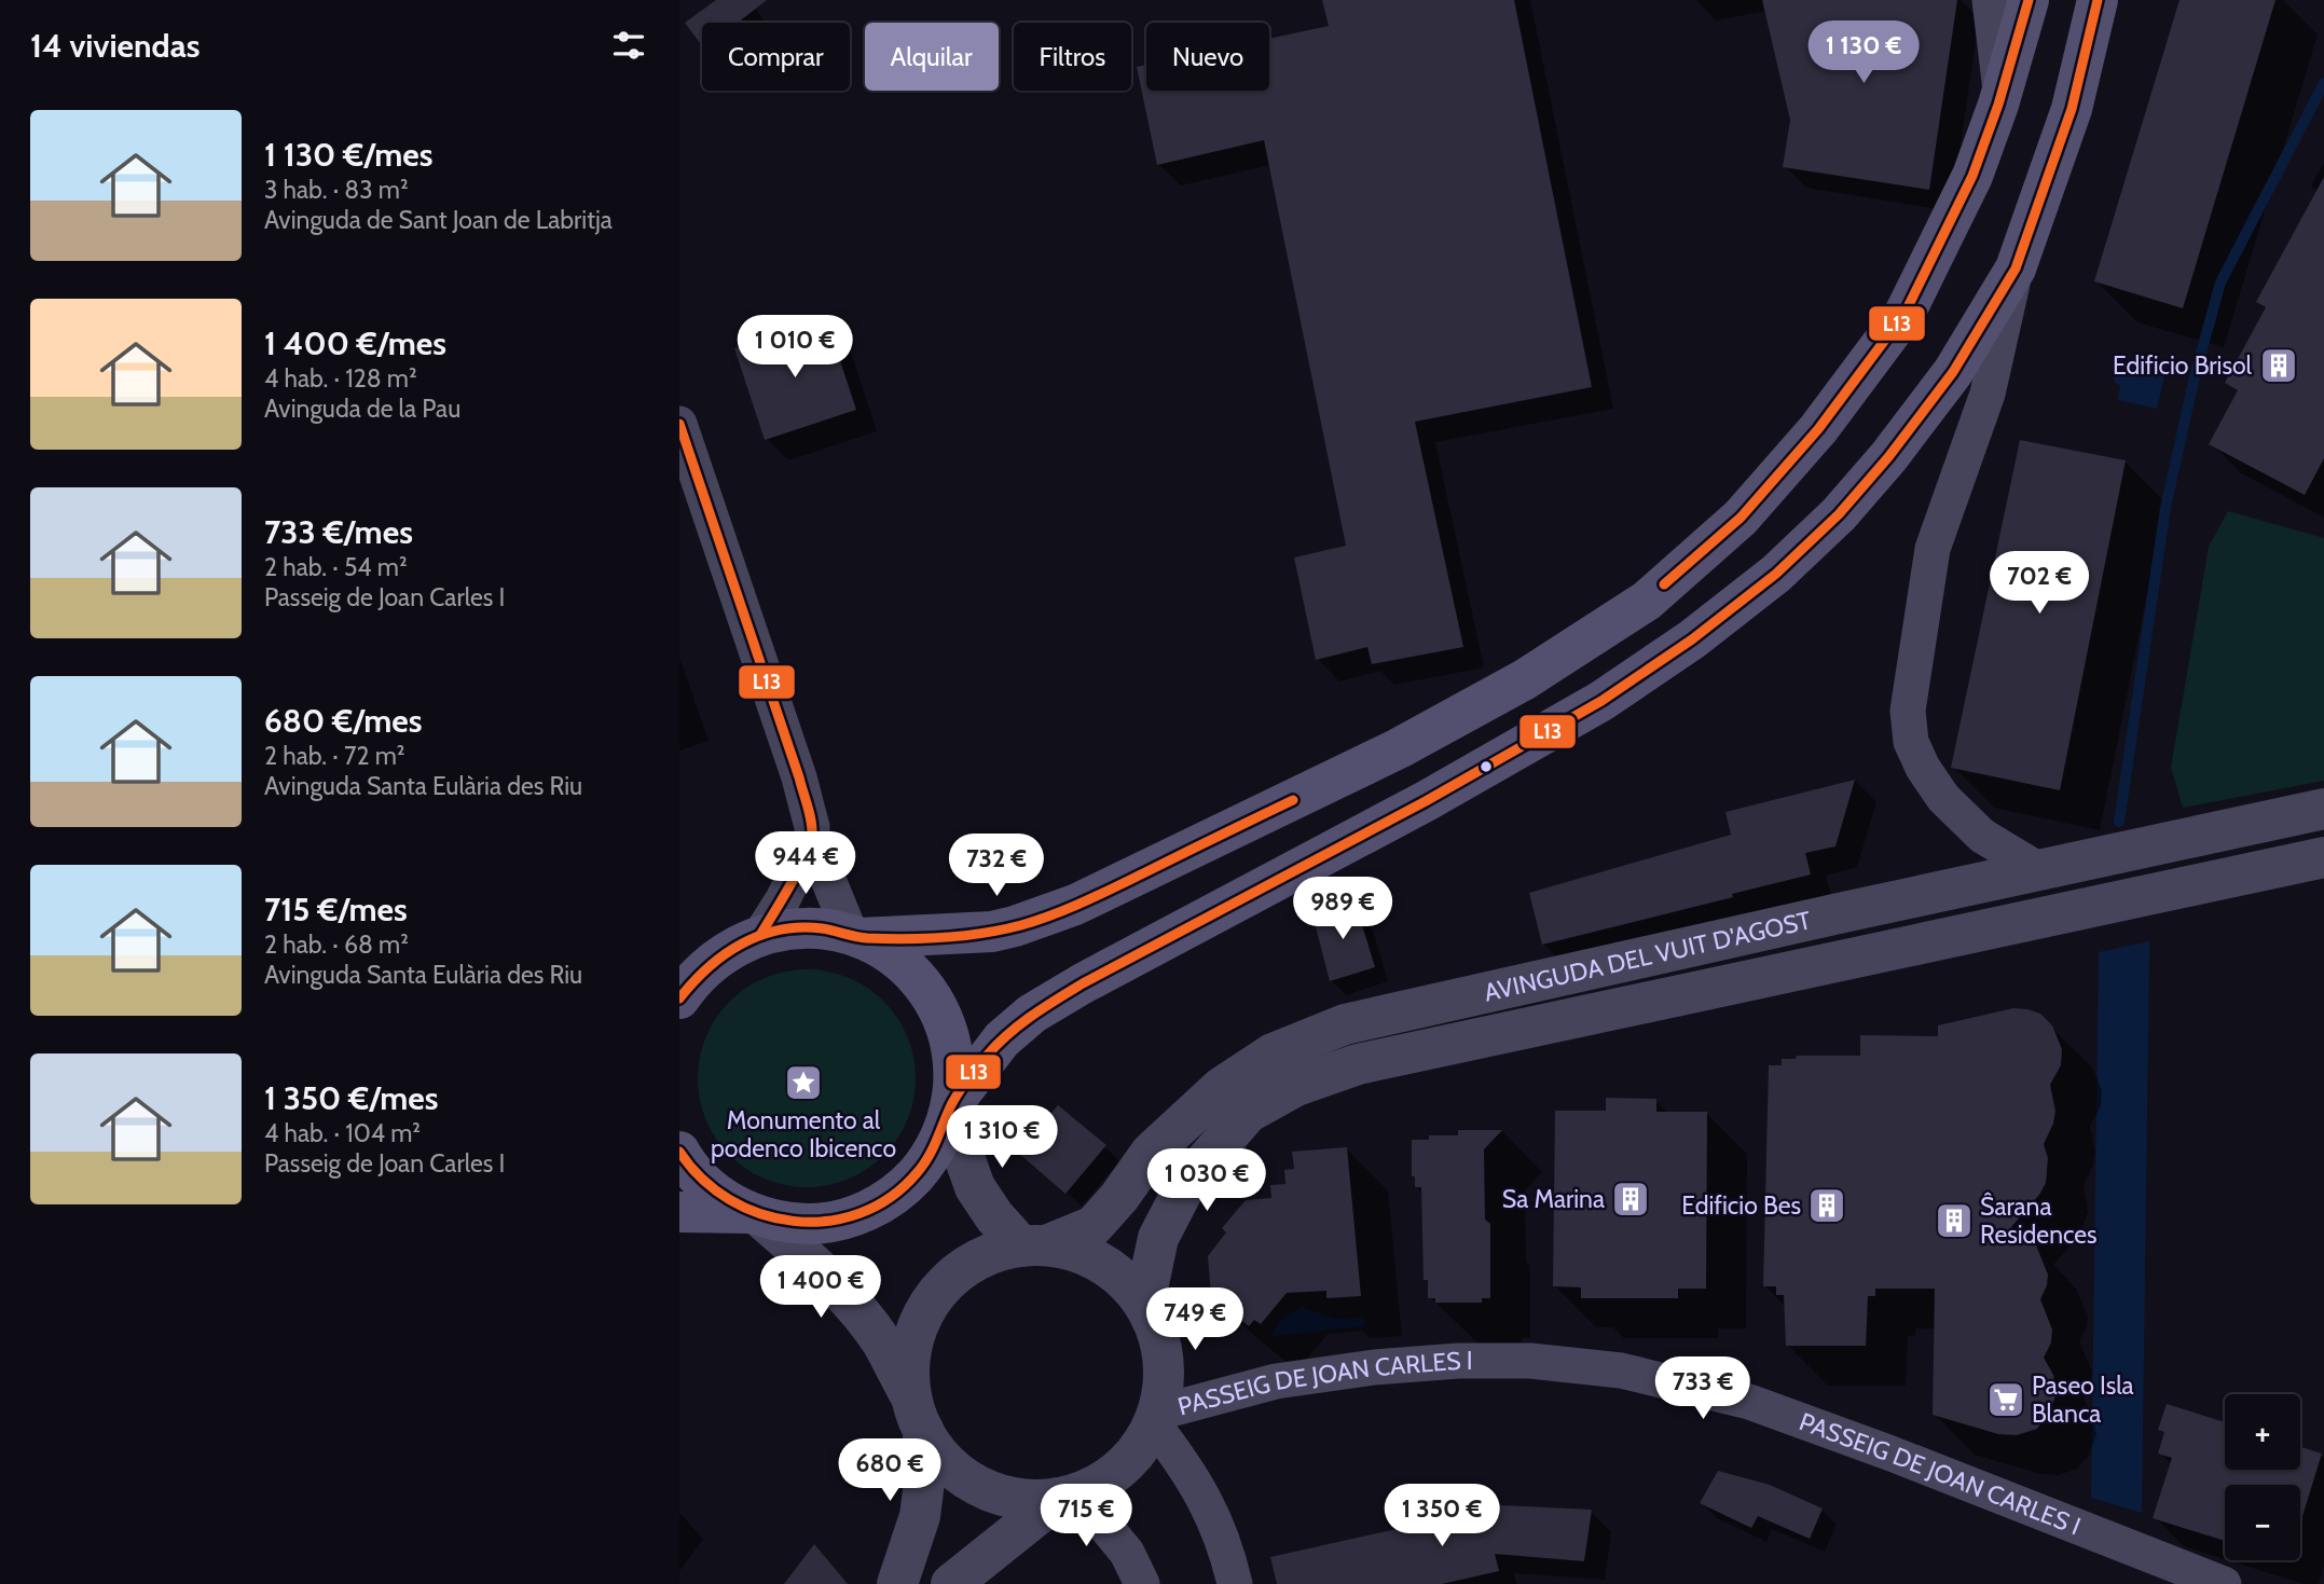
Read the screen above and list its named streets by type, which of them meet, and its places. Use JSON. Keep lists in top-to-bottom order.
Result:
{
  "streets": {
    "street": ["AVINGUDA DEL VUIT D'AGOST", "PASSEIG DE JOAN CARLES I"]
  },
  "crossings": [
    ["AVINGUDA DEL VUIT D'AGOST", "PASSEIG DE JOAN CARLES I"]
  ],
  "places": {
    "building": [
      "Edificio Brisol",
      "Sa Marina",
      "Edificio Bes",
      "Ŝarana Residences"
    ],
    "place": ["Monumento al podenco Ibicenco"],
    "supermarket": ["Paseo Isla Blanca"]
  },
  "lines": ["transit line L13"],
  "page": {
    "heading": "14 viviendas",
    "price": [
      "1 130 €",
      "1 010 €",
      "702 €",
      "944 €",
      "732 €",
      "989 €",
      "1 310 €",
      "1 030 €",
      "1 400 €",
      "749 €",
      "733 €",
      "680 €",
      "715 €",
      "1 350 €"
    ],
    "chip": [
      "Comprar",
      "Alquilar",
      "Filtros",
      "Nuevo"
    ],
    "list": [
      {
        "name": "1 130 €/mes",
        "note": "3 hab. · 83 m² · Avinguda de Sant Joan de Labritja"
      },
      {
        "name": "1 400 €/mes",
        "note": "4 hab. · 128 m² · Avinguda de la Pau"
      },
      {
        "name": "733 €/mes",
        "note": "2 hab. · 54 m² · Passeig de Joan Carles I"
      },
      {
        "name": "680 €/mes",
        "note": "2 hab. · 72 m² · Avinguda Santa Eulària des Riu"
      },
      {
        "name": "715 €/mes",
        "note": "2 hab. · 68 m² · Avinguda Santa Eulària des Riu"
      },
      {
        "name": "1 350 €/mes",
        "note": "4 hab. · 104 m² · Passeig de Joan Carles I"
      }
    ],
    "map_buttons": ["+", "−"]
  }
}
